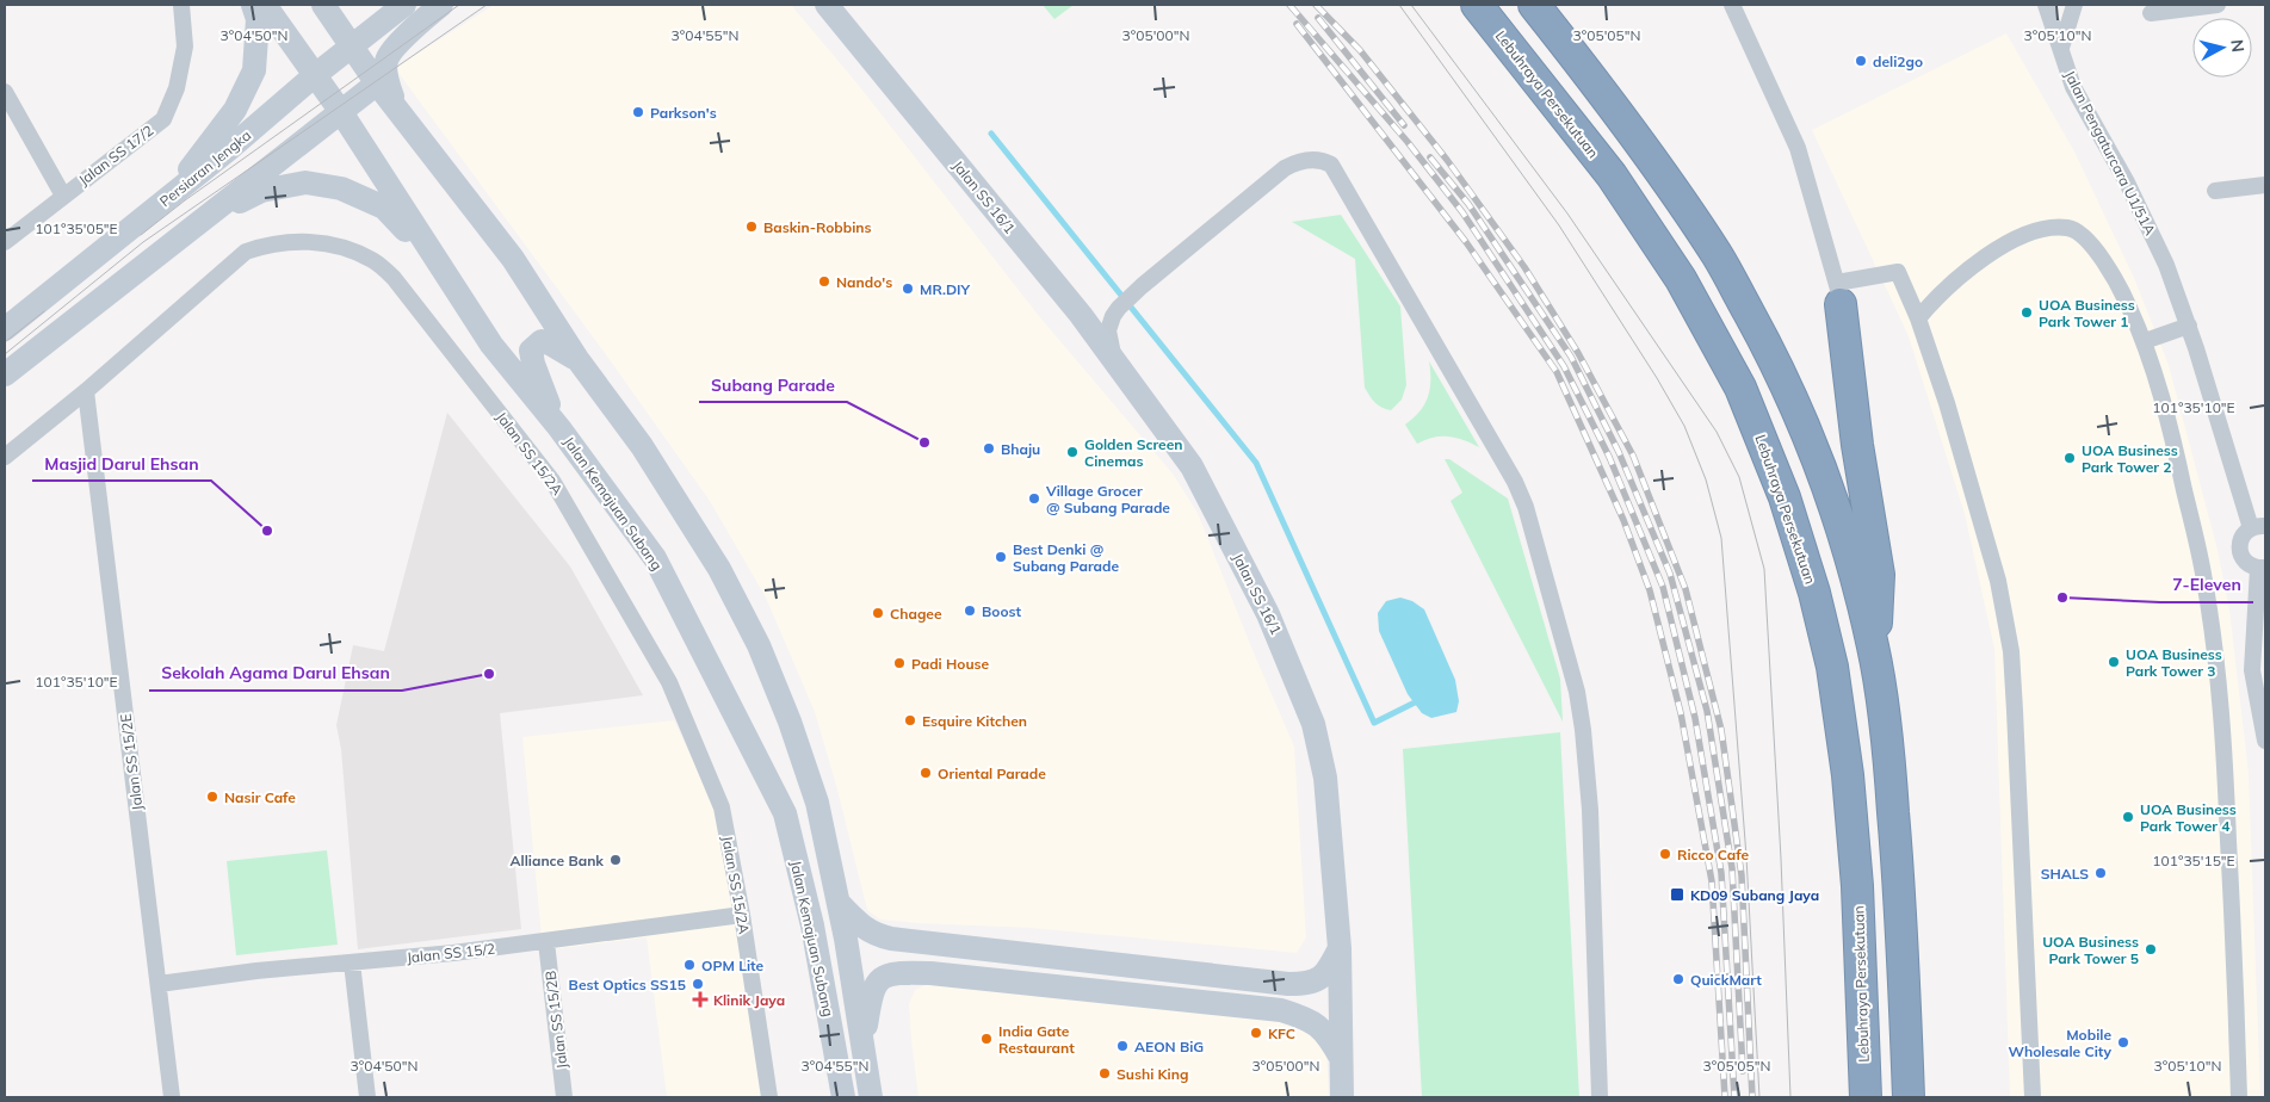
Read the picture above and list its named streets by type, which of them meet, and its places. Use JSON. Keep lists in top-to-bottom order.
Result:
{
  "streets": {
    "highway": ["Lebuhraya Persekutuan"],
    "main road": ["Persiaran Jengka", "Jalan SS 16/1", "Jalan Kemajuan Subang"],
    "street": [
      "Jalan Pengaturcara U1/51A",
      "Jalan SS 17/2",
      "Jalan SS 15/2A",
      "Jalan SS 15/2E",
      "Jalan SS 15/2",
      "Jalan SS 15/2B"
    ]
  },
  "crossings": [
    ["Persiaran Jengka", "Jalan Kemajuan Subang"],
    ["Jalan SS 15/2A", "Jalan SS 15/2E"],
    ["Jalan SS 15/2A", "Jalan SS 15/2"],
    ["Jalan SS 15/2E", "Jalan SS 15/2"],
    ["Jalan SS 15/2", "Jalan SS 15/2B"]
  ],
  "places": {
    "other": [
      "deli2go",
      "Parkson's",
      "Baskin-Robbins",
      "Nando's",
      "MR.DIY",
      "UOA Business Park Tower 1",
      "Subang Parade",
      "Bhaju",
      "Golden Screen Cinemas",
      "UOA Business Park Tower 2",
      "Village Grocer @ Subang Parade",
      "Masjid Darul Ehsan",
      "Best Denki @ Subang Parade",
      "7-Eleven",
      "Boost",
      "Chagee",
      "UOA Business Park Tower 3",
      "Padi House",
      "Sekolah Agama Darul Ehsan",
      "Esquire Kitchen",
      "Oriental Parade",
      "Nasir Cafe",
      "UOA Business Park Tower 4",
      "Ricco Cafe",
      "Alliance Bank",
      "SHALS",
      "UOA Business Park Tower 5",
      "OPM Lite",
      "QuickMart",
      "Best Optics SS15",
      "KFC",
      "India Gate Restaurant",
      "Mobile Wholesale City",
      "AEON BiG",
      "Sushi King"
    ],
    "transit": ["KD09 Subang Jaya"],
    "health": ["Klinik Jaya"]
  },
  "north": "right",
  "coordinates": [
    "3°04'50\"N",
    "3°04'55\"N",
    "3°05'00\"N",
    "3°05'05\"N",
    "3°05'10\"N",
    "101°35'05\"E",
    "101°35'10\"E",
    "101°35'15\"E"
  ]
}
